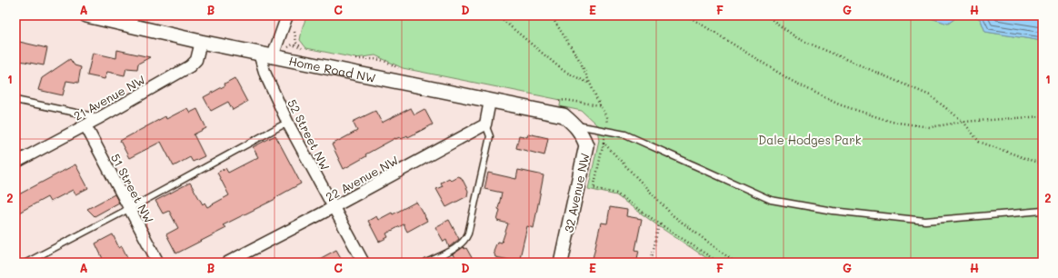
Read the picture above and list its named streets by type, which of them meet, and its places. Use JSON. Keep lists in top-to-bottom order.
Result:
{
  "streets": {
    "street": [
      "Home Road NW",
      "21 Avenue NW",
      "52 Street NW",
      "22 Avenue NW",
      "51 Street NW",
      "32 Avenue NW"
    ]
  },
  "crossings": [
    ["Home Road NW", "21 Avenue NW"],
    ["Home Road NW", "52 Street NW"],
    ["Home Road NW", "32 Avenue NW"],
    ["21 Avenue NW", "51 Street NW"],
    ["52 Street NW", "22 Avenue NW"]
  ],
  "parks": ["Dale Hodges Park"],
  "grid": {
    "columns": [
      "A",
      "B",
      "C",
      "D",
      "E",
      "F",
      "G",
      "H"
    ],
    "rows": ["1", "2"]
  }
}
